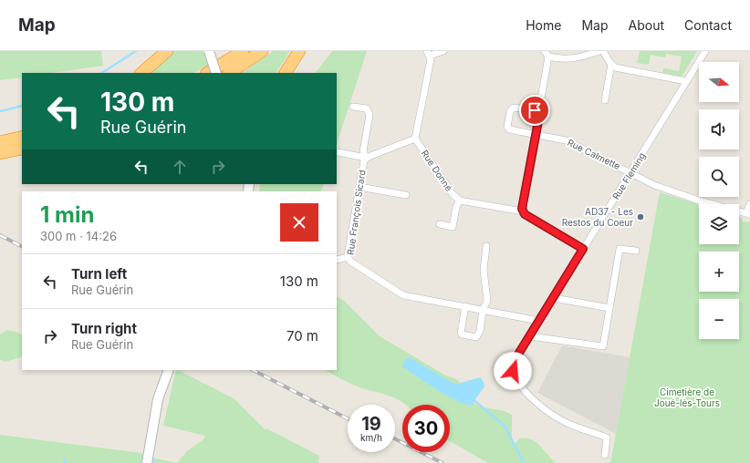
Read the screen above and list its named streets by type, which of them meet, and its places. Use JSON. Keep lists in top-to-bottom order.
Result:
{
  "streets": {
    "street": [
      "Rue Calmette",
      "Rue Donné",
      "Rue Fleming",
      "Rue François Sicard"
    ]
  },
  "crossings": [
    ["Rue Calmette", "Rue Fleming"],
    ["Rue Donné", "Rue François Sicard"],
    ["Rue Fleming", "Rue François Sicard"]
  ],
  "parks": ["Cimetière de Joué-lès-Tours"],
  "places": ["AD37 - Les Restos du Coeur"],
  "north": "right",
  "page": {
    "header": "Map",
    "nav": [
      "Home",
      "Map",
      "About",
      "Contact"
    ],
    "map_buttons": ["+", "−"],
    "turn": ["130 m", "Rue Guérin"],
    "heading": ["1 min", "300 m · 14:26"],
    "list": [
      {
        "name": "Turn left",
        "note": "Rue Guérin",
        "value": "130 m"
      },
      {
        "name": "Turn right",
        "note": "Rue Guérin",
        "value": "70 m"
      }
    ],
    "speed": "19 km/h",
    "limit": "30"
  }
}
